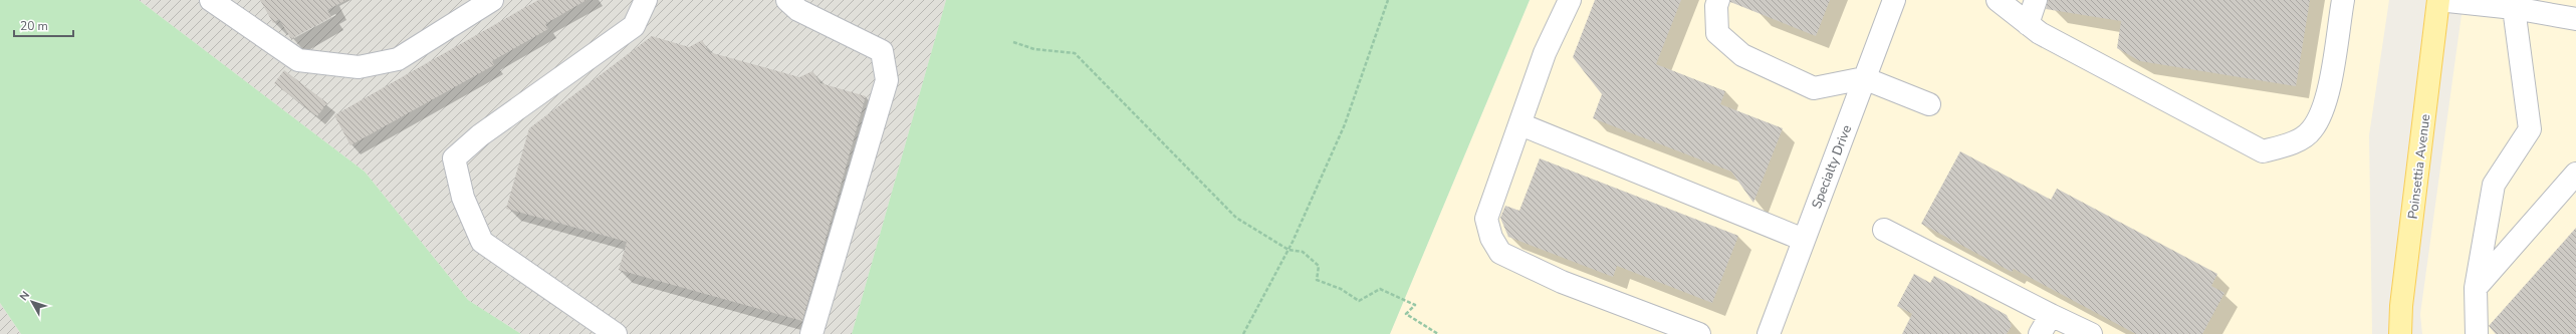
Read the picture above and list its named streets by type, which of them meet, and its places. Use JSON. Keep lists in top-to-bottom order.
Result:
{
  "streets": {
    "main road": ["Poinsettia Avenue"],
    "street": ["Specialty Drive"]
  },
  "scale_bar": "20 m",
  "north": "top left"
}
